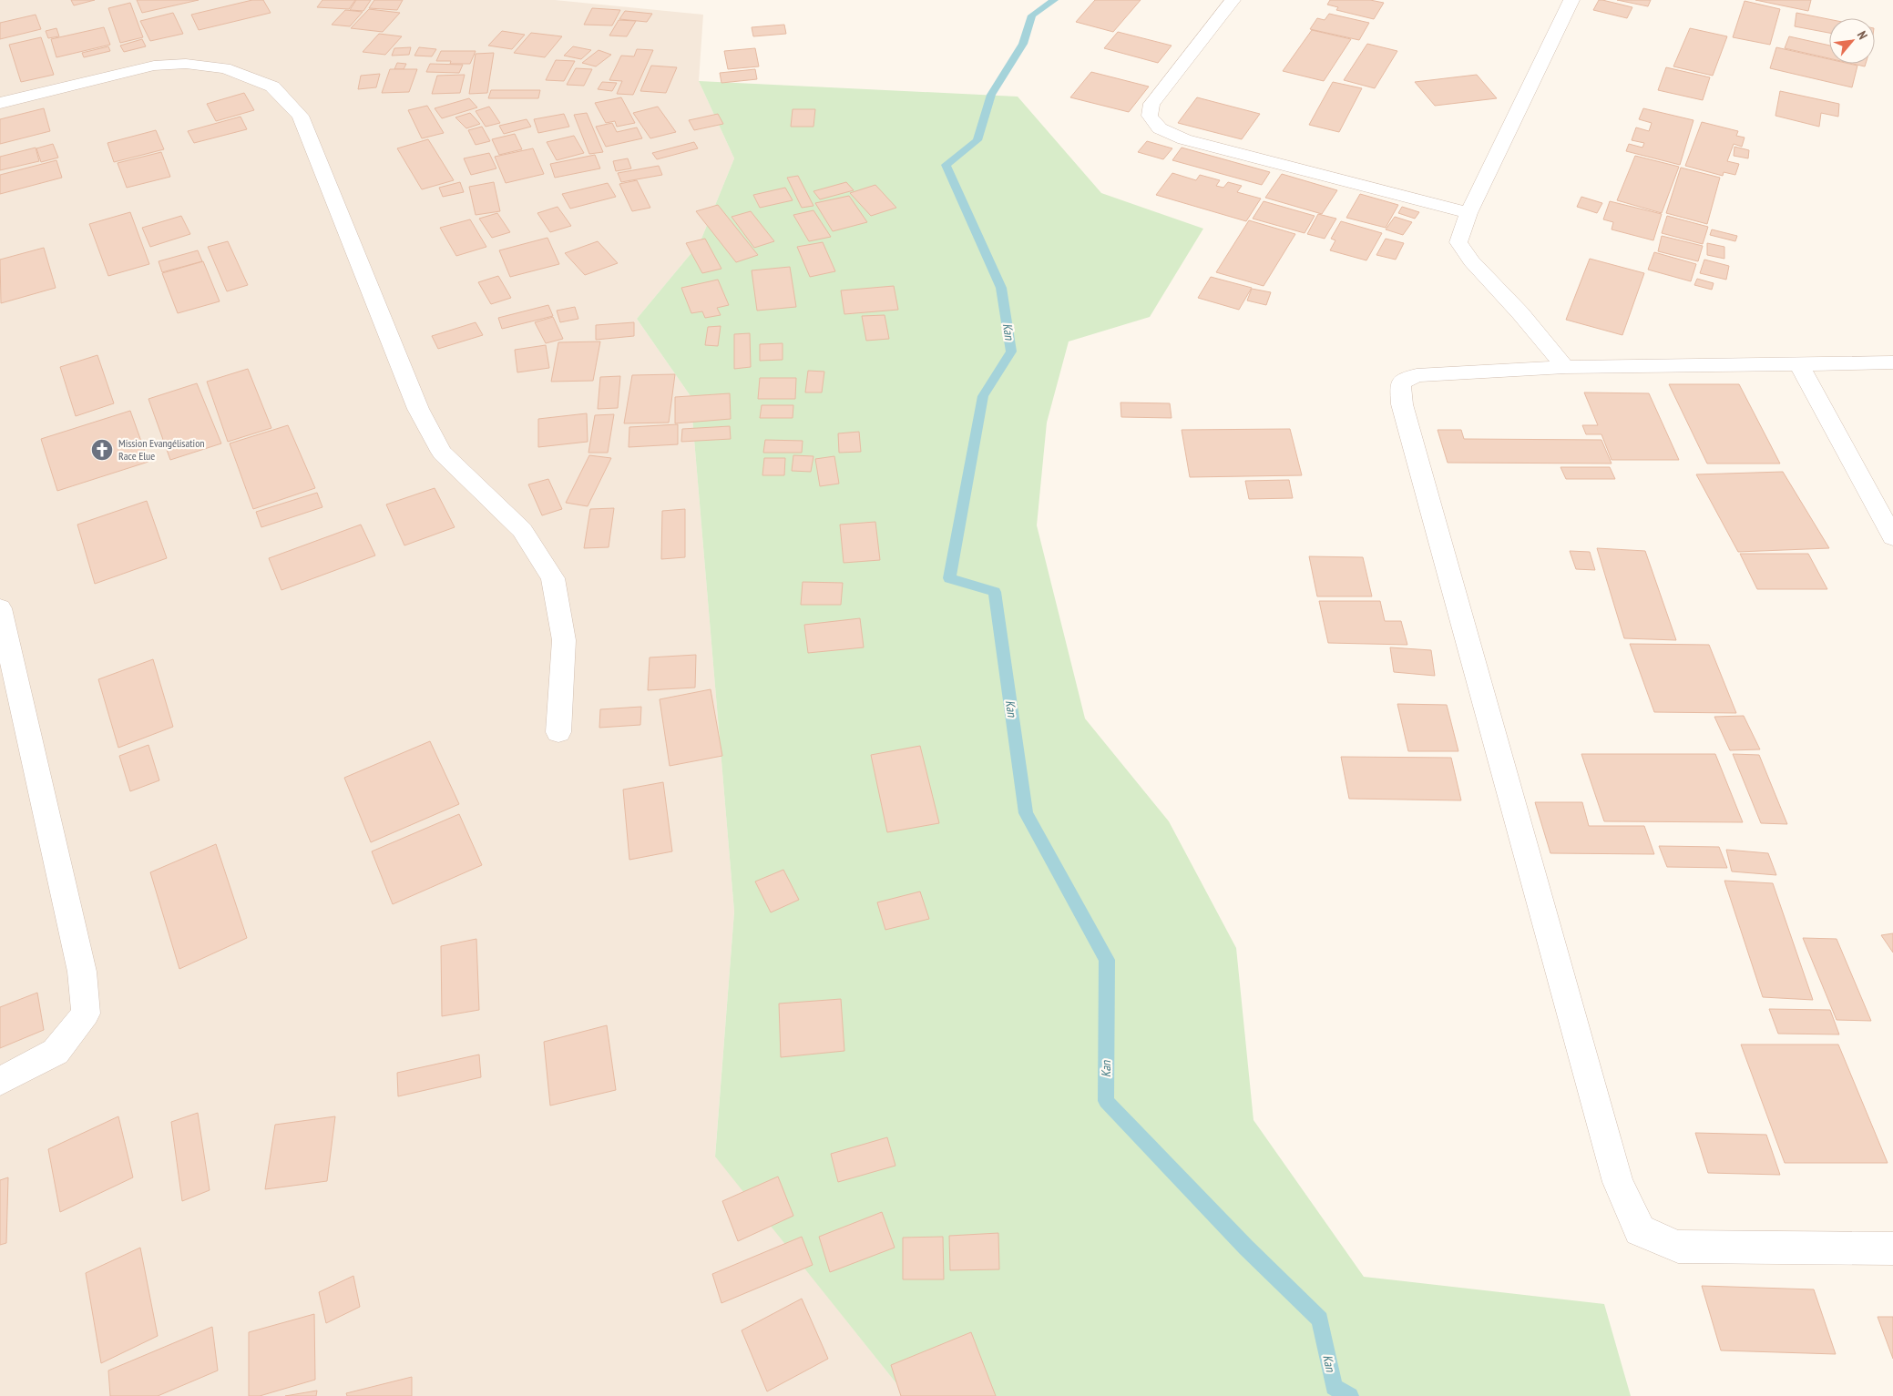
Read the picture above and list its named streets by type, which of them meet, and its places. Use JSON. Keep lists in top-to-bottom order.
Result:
{
  "water": ["Kan"],
  "places": {
    "church": ["Mission Evangélisation Race Elue"]
  },
  "north": "top right"
}
